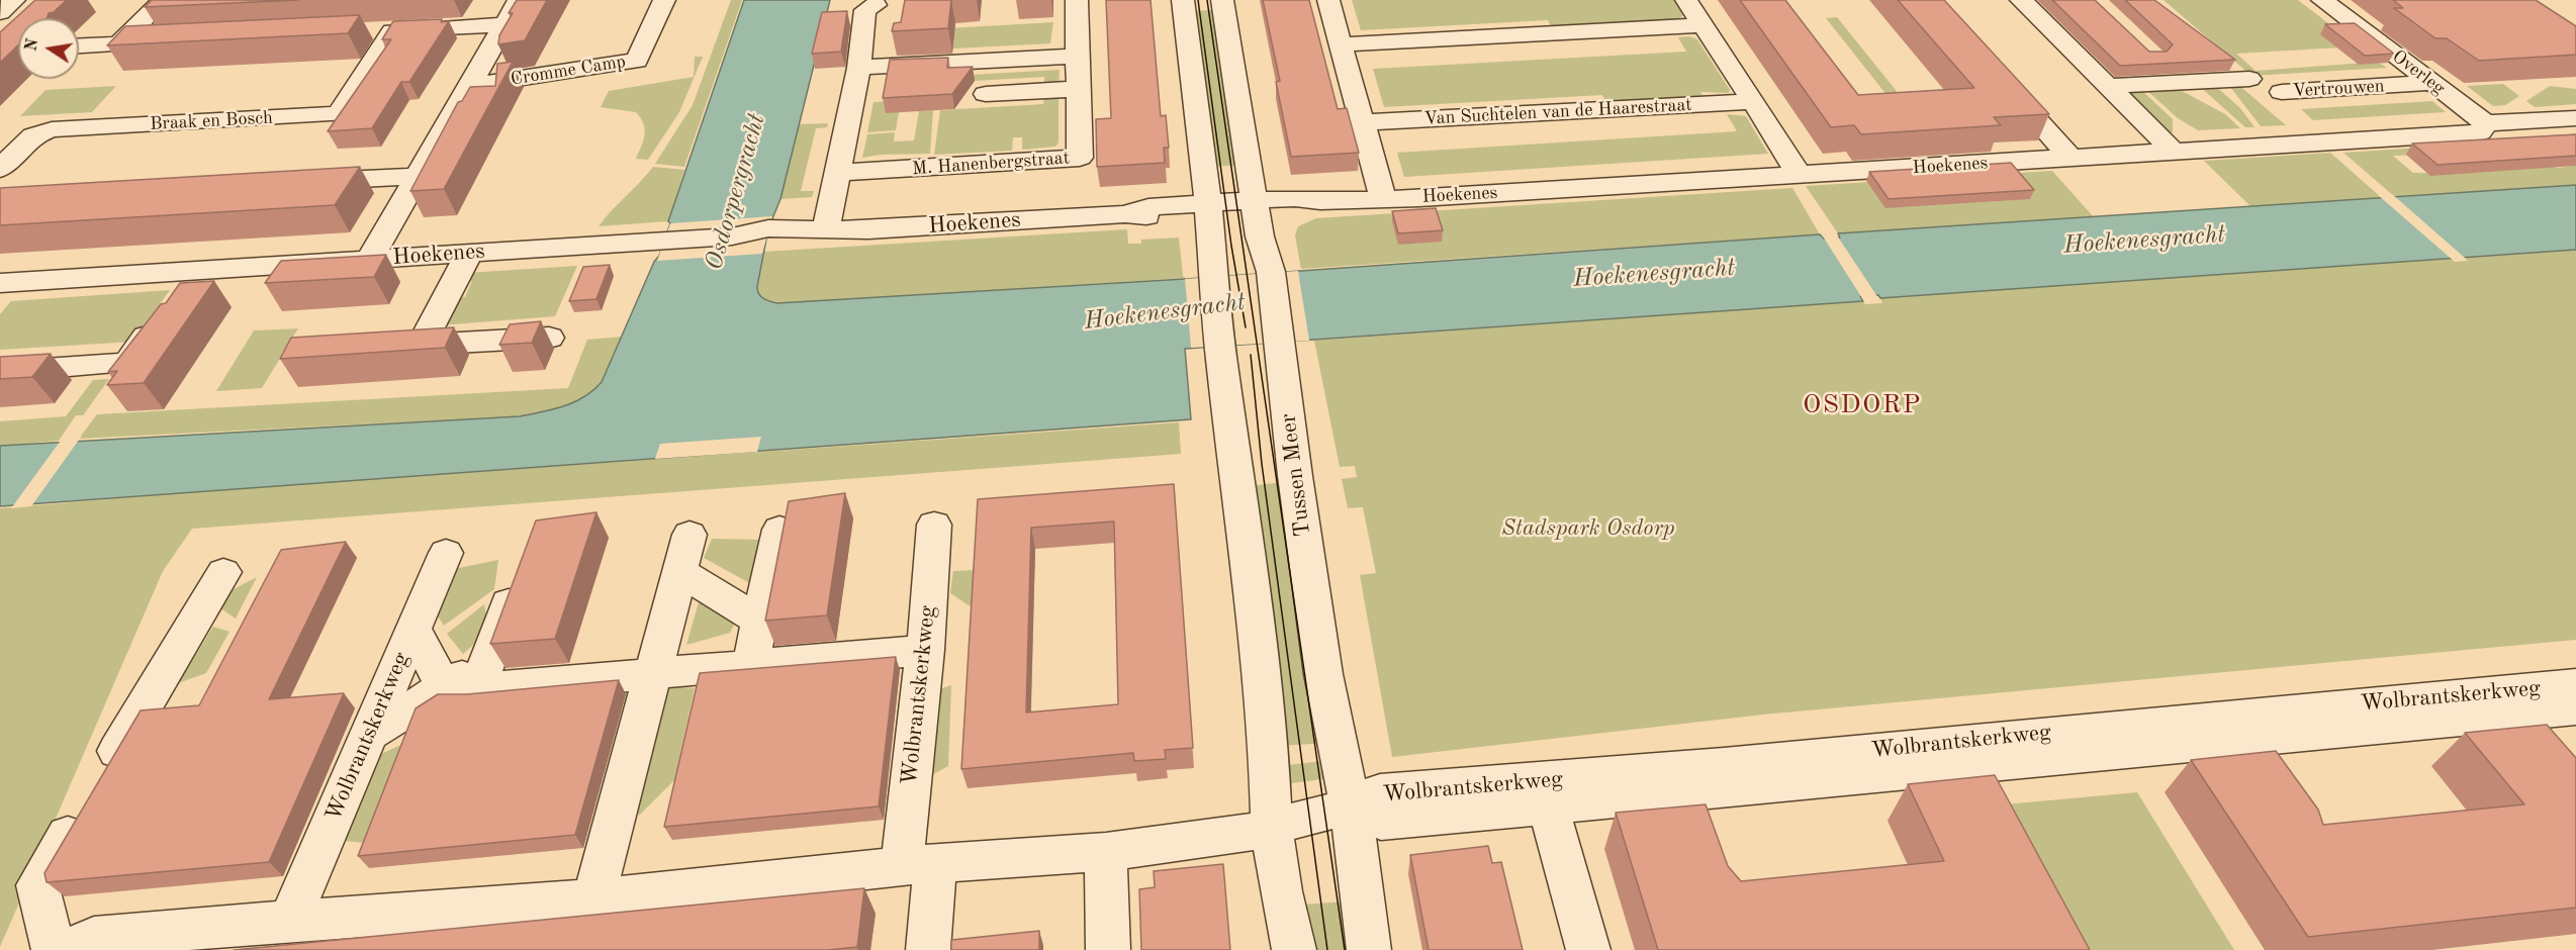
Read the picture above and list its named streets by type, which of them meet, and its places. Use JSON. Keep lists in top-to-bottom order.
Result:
{
  "streets": {
    "street": [
      "Cromme Camp",
      "Overleg",
      "Vertrouwen",
      "Van Suchtelen van de Haarestraat",
      "Braak en Bosch",
      "M. Hanenbergstraat",
      "Hoekenes",
      "Tussen Meer",
      "Wolbrantskerkweg"
    ]
  },
  "crossings": [
    ["Overleg", "Vertrouwen"],
    ["Overleg", "Hoekenes"],
    ["Hoekenes", "Tussen Meer"],
    ["Tussen Meer", "Wolbrantskerkweg"]
  ],
  "districts": ["OSDORP"],
  "water": ["Osdorpergracht", "Hoekenesgracht"],
  "parks": ["Stadspark Osdorp"],
  "north": "left"
}
